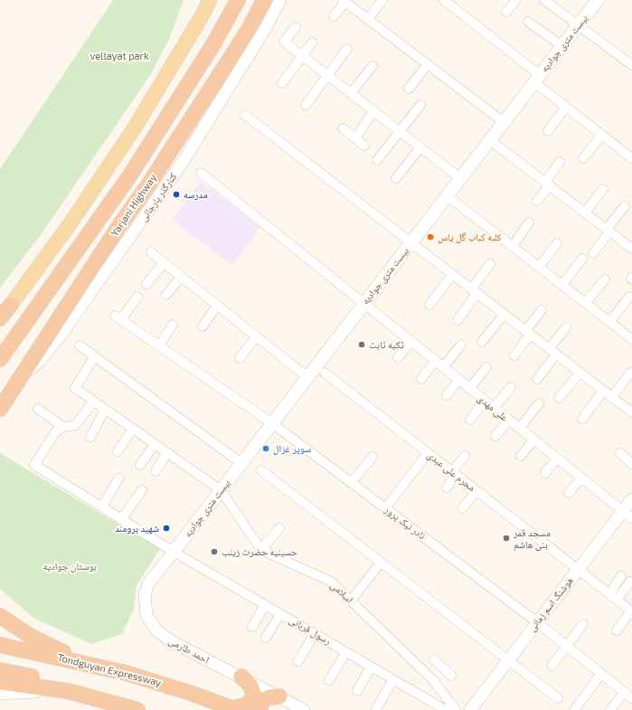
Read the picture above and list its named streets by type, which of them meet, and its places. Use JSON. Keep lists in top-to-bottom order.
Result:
{
  "streets": {
    "highway": ["Yarjani Highway", "Tondguyan Expressway"],
    "main road": ["بیست متری جوادیه"],
    "street": [
      "کنارگذر یارجانی",
      "علی مهدی",
      "محرم علی عبدی",
      "نادر نیک پرور",
      "اسلامی",
      "هوشنگ اسم زمانی",
      "رسول قربانی",
      "احمد طارمی"
    ]
  },
  "crossings": [
    ["بیست متری جوادیه", "علی مهدی"],
    ["بیست متری جوادیه", "نادر نیک پرور"],
    ["بیست متری جوادیه", "رسول قربانی"],
    ["بیست متری جوادیه", "احمد طارمی"],
    ["کنارگذر یارجانی", "Yarjani Highway"],
    ["علی مهدی", "هوشنگ اسم زمانی"],
    ["محرم علی عبدی", "هوشنگ اسم زمانی"],
    ["نادر نیک پرور", "هوشنگ اسم زمانی"],
    ["رسول قربانی", "احمد طارمی"]
  ],
  "parks": ["vellayat park", "بوستان جوادیه"],
  "places": [
    "مدرسه",
    "کلبه کباب گل یاس",
    "تکیه ثابت",
    "سوپر غزال",
    "شهید برومند",
    "مسجد قمر بنی هاشم",
    "حسینیه حضرت زینب"
  ]
}
